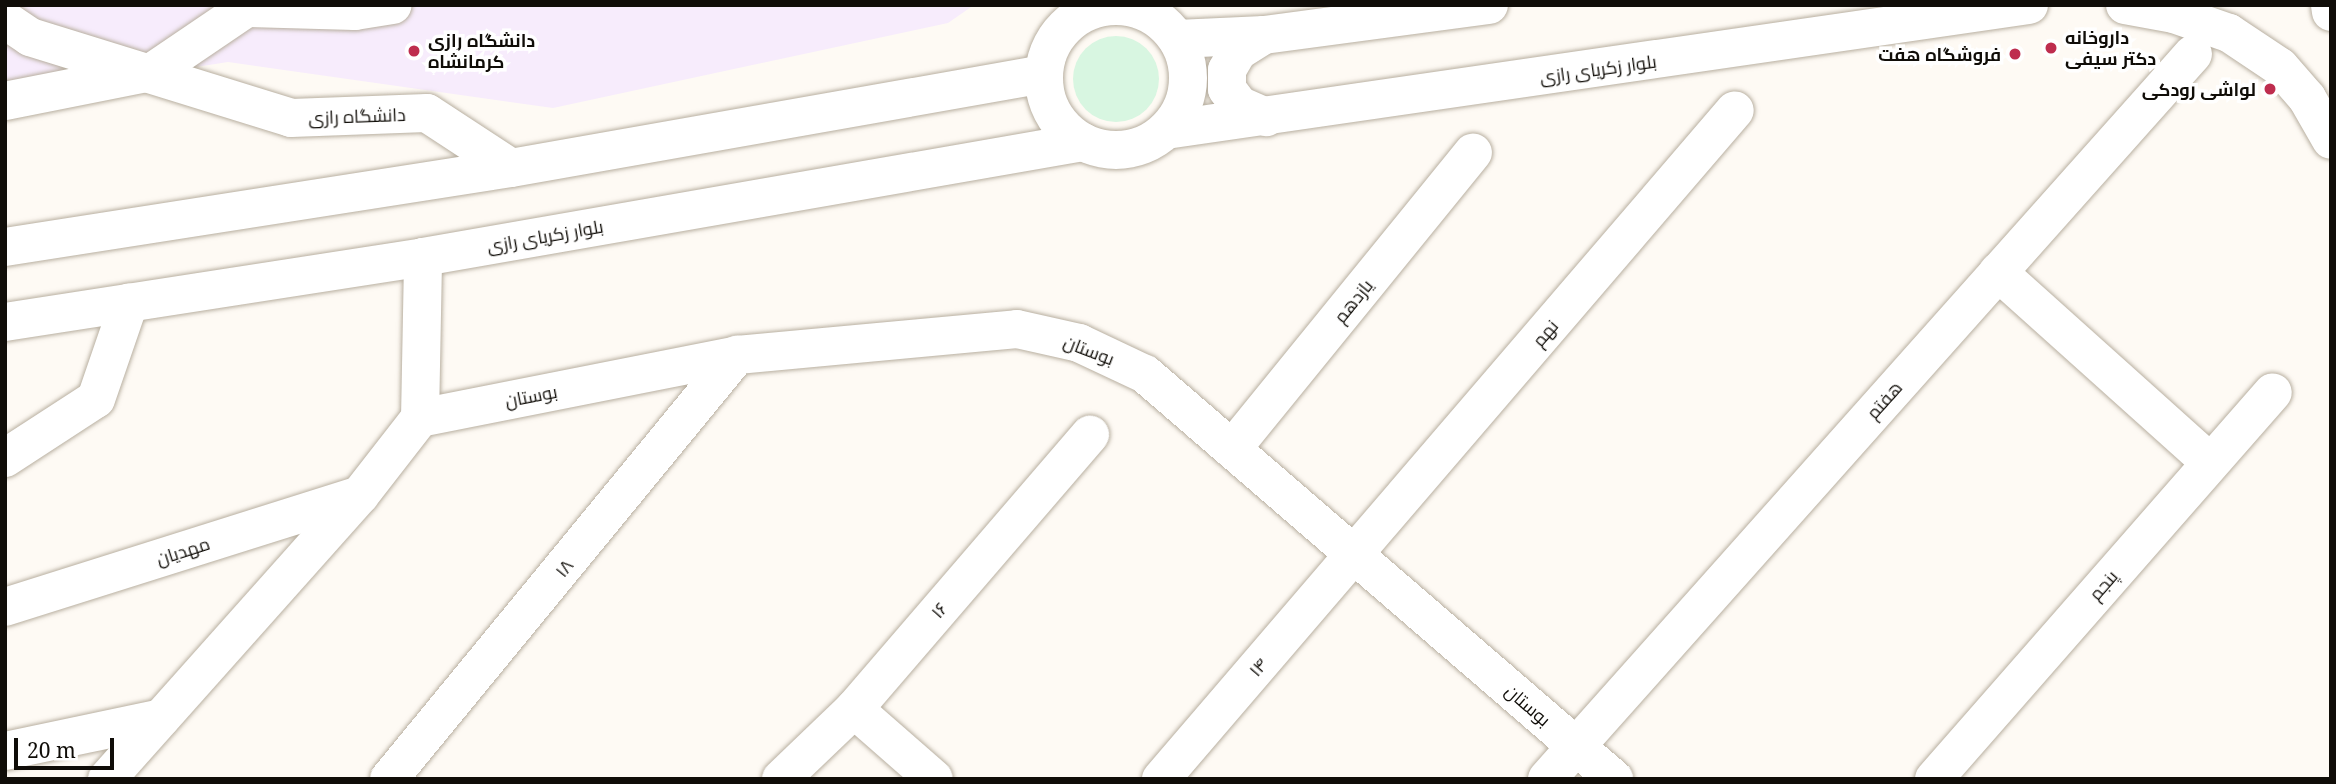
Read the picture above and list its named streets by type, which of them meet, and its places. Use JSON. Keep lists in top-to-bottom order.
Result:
{
  "streets": {
    "street": [
      "بلوار زکریای رازی",
      "دانشگاه رازی",
      "یازدهم",
      "نهم",
      "بوستان",
      "هفتم",
      "مهدیان",
      "۱۸",
      "پنجم",
      "۱۶",
      "۱۴"
    ]
  },
  "crossings": [
    ["یازدهم", "بوستان"],
    ["نهم", "بوستان"],
    ["نهم", "۱۴"],
    ["بوستان", "هفتم"],
    ["بوستان", "۱۸"],
    ["بوستان", "۱۴"]
  ],
  "places": [
    "داروخانه دکتر سیفی",
    "دانشگاه رازی کرمانشاه",
    "فروشگاه هفت",
    "لواشی رودکی"
  ],
  "scale_bar": "20 m"
}
